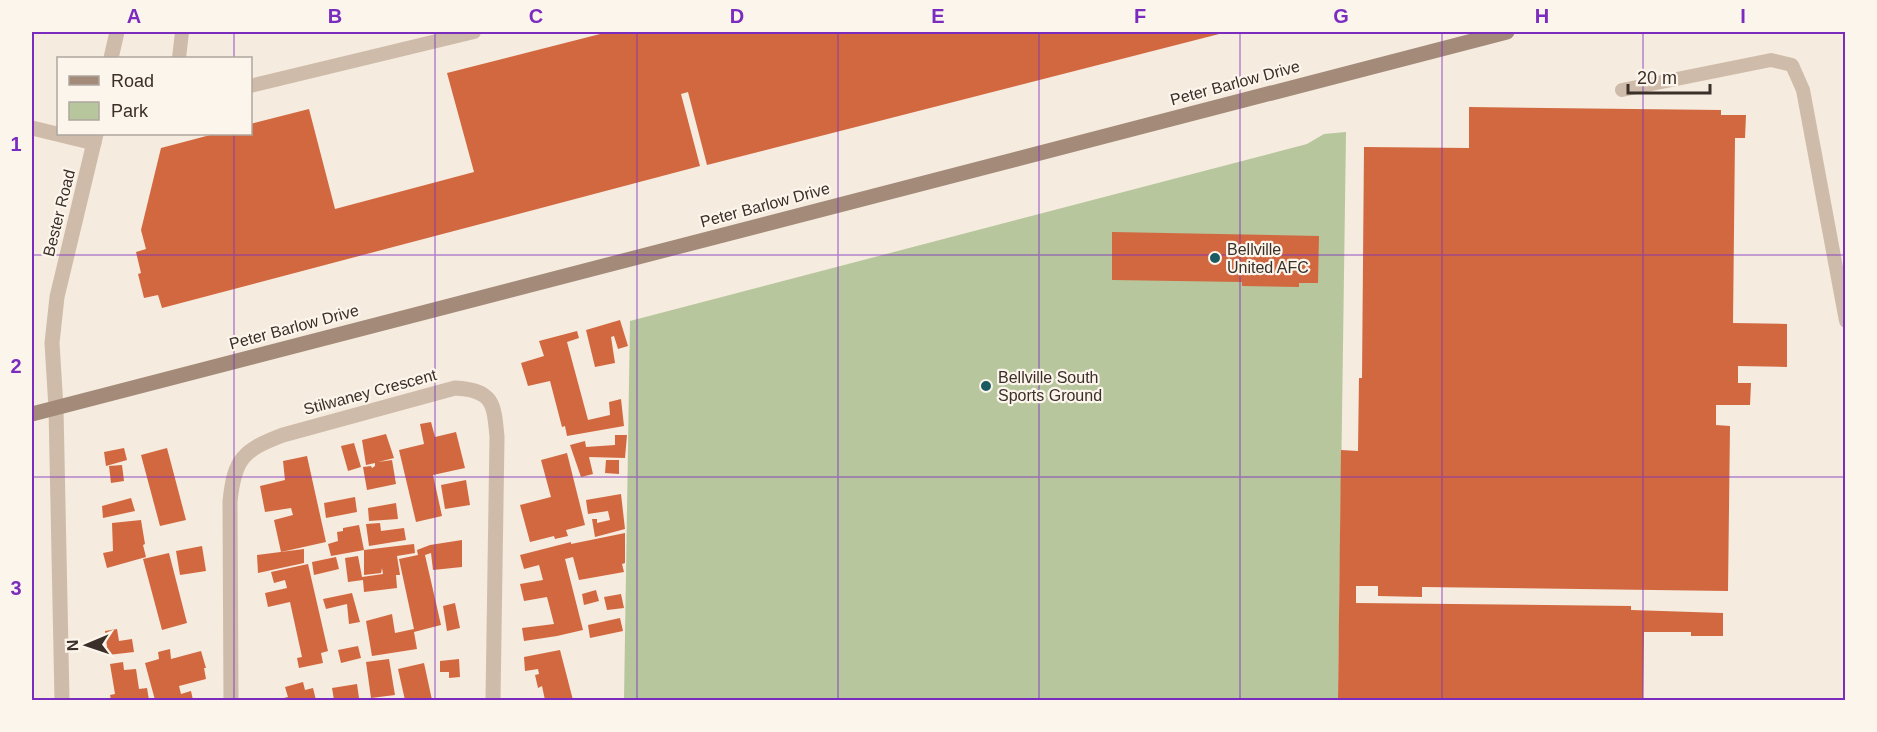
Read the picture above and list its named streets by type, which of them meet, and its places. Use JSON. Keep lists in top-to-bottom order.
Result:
{
  "streets": {
    "street": ["Peter Barlow Drive", "Bester Road", "Stilwaney Crescent"]
  },
  "crossings": [
    ["Peter Barlow Drive", "Bester Road"]
  ],
  "places": ["Bellville United AFC", "Bellville South Sports Ground"],
  "legend": ["Road", "Park"],
  "scale_bar": "20 m",
  "north": "left",
  "grid": {
    "columns": [
      "A",
      "B",
      "C",
      "D",
      "E",
      "F",
      "G",
      "H",
      "I"
    ],
    "rows": ["1", "2", "3"]
  }
}
